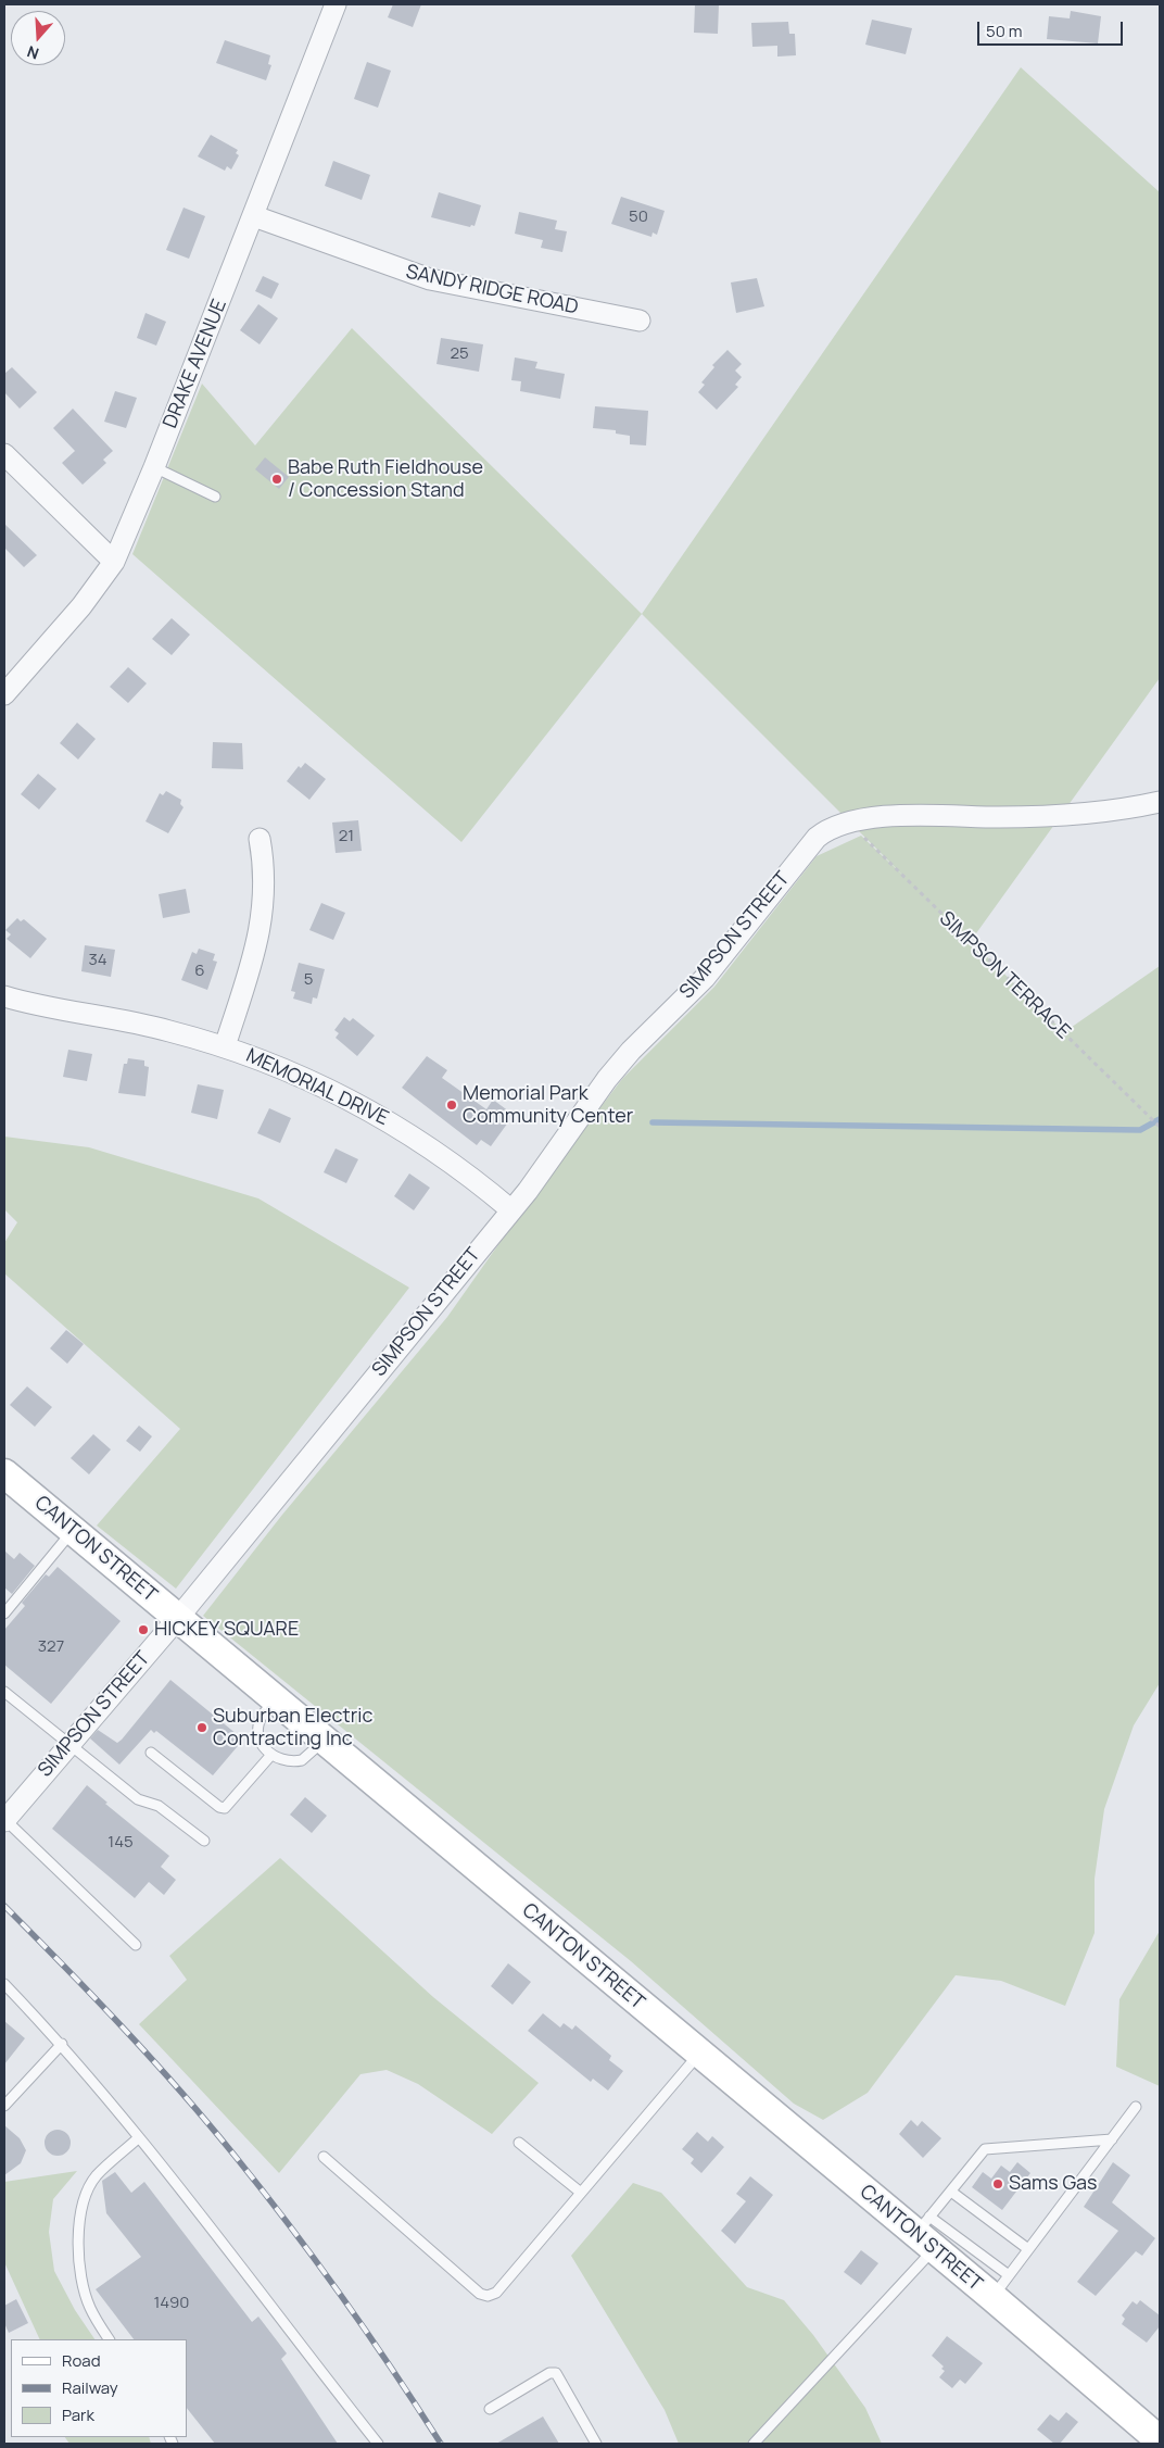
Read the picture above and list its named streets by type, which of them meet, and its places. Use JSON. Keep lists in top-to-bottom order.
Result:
{
  "streets": {
    "main road": ["CANTON STREET"],
    "street": [
      "SANDY RIDGE ROAD",
      "DRAKE AVENUE",
      "SIMPSON STREET",
      "MEMORIAL DRIVE"
    ],
    "path": ["SIMPSON TERRACE"]
  },
  "crossings": [
    ["SANDY RIDGE ROAD", "DRAKE AVENUE"],
    ["SIMPSON STREET", "SIMPSON TERRACE"],
    ["SIMPSON STREET", "MEMORIAL DRIVE"],
    ["SIMPSON STREET", "CANTON STREET"]
  ],
  "places": [
    "Babe Ruth Fieldhouse / Concession Stand",
    "Memorial Park Community Center",
    "HICKEY SQUARE",
    "Suburban Electric Contracting Inc",
    "Sams Gas"
  ],
  "house_numbers": [
    "50",
    "25",
    "21",
    "34",
    "6",
    "5",
    "327",
    "145",
    "1490"
  ],
  "legend": ["Road", "Railway", "Park"],
  "scale_bar": "50 m",
  "north": "bottom"
}
